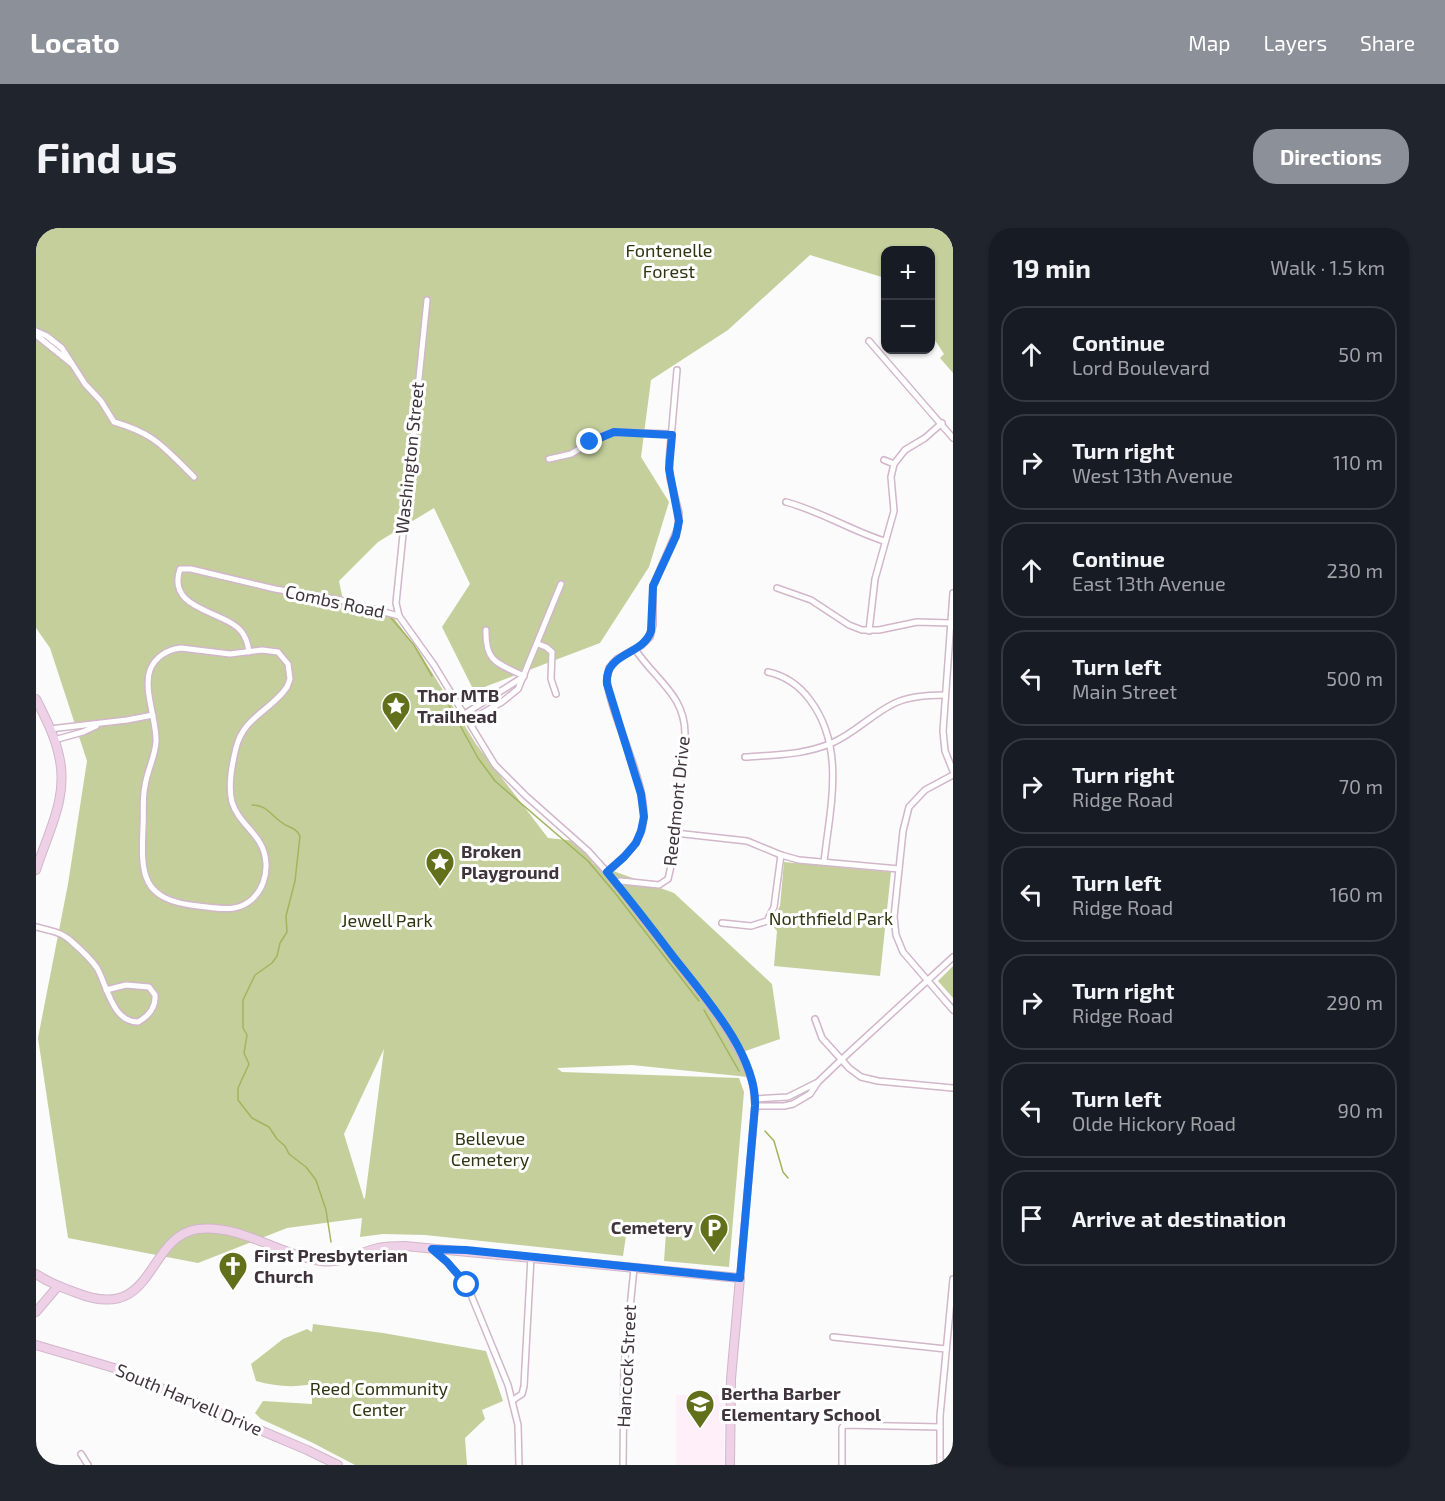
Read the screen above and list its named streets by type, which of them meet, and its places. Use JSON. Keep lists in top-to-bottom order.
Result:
{
  "streets": {
    "street": [
      "Washington Street",
      "Combs Road",
      "Reedmont Drive",
      "Hancock Street",
      "South Harvell Drive"
    ]
  },
  "crossings": [
    ["Washington Street", "Combs Road"],
    ["Combs Road", "Reedmont Drive"]
  ],
  "parks": [
    "Fontenelle Forest",
    "Northfield Park",
    "Jewell Park",
    "Bellevue Cemetery",
    "Reed Community Center"
  ],
  "places": {
    "place": ["Thor MTB Trailhead", "Broken Playground"],
    "parking": ["Cemetery"],
    "church": ["First Presbyterian Church"],
    "school or university": ["Bertha Barber Elementary School"]
  },
  "page": {
    "header": "Locato",
    "nav": ["Map", "Layers", "Share"],
    "buttons": "Directions",
    "title": "Find us",
    "heading": ["19 min", "Walk · 1.5 km"],
    "map_buttons": ["+", "−"],
    "list": [
      ["Continue", "Lord Boulevard", "50 m"],
      ["Turn right", "West 13th Avenue", "110 m"],
      ["Continue", "East 13th Avenue", "230 m"],
      ["Turn left", "Main Street", "500 m"],
      ["Turn right", "Ridge Road", "70 m"],
      ["Turn left", "Ridge Road", "160 m"],
      ["Turn right", "Ridge Road", "290 m"],
      ["Turn left", "Olde Hickory Road", "90 m"],
      "Arrive at destination"
    ]
  }
}
